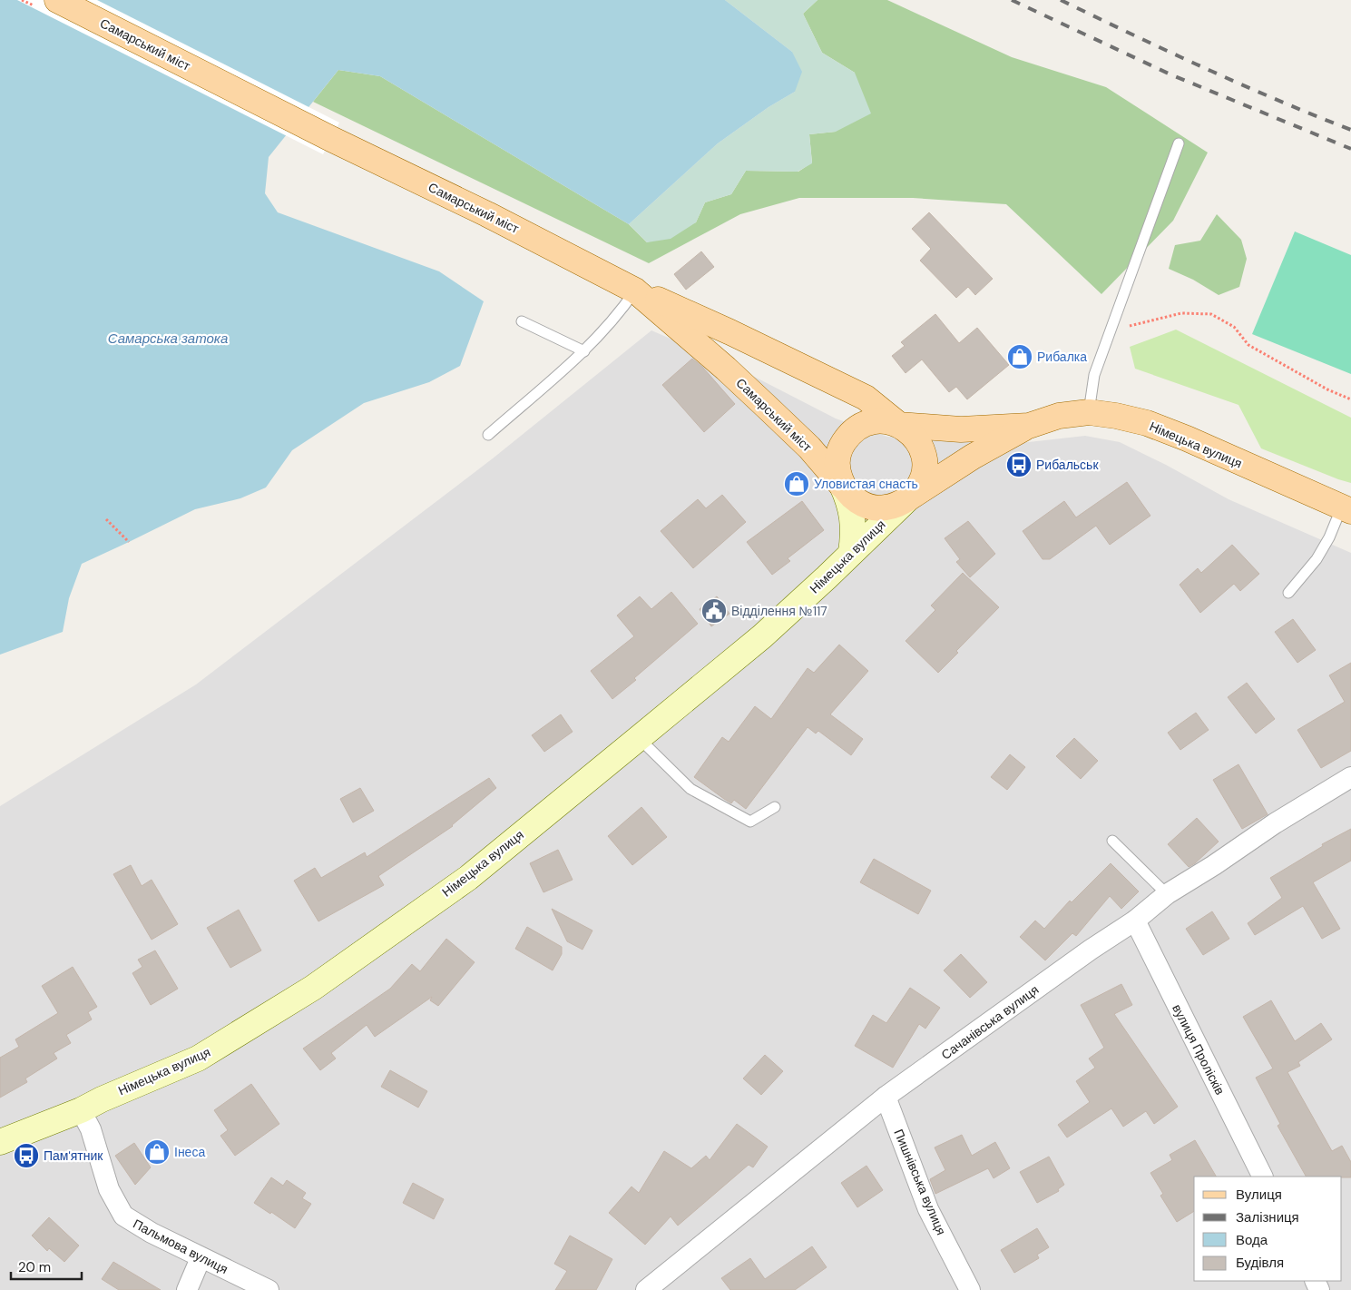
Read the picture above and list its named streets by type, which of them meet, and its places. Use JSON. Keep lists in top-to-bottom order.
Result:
{
  "streets": {
    "main road": ["Самарський міст", "Німецька вулиця"],
    "street": [
      "Сачанівська вулиця",
      "вулиця Пролісків",
      "Пишнівська вулиця",
      "Пальмова вулиця"
    ]
  },
  "crossings": [
    ["Самарський міст", "Німецька вулиця"],
    ["Німецька вулиця", "Пальмова вулиця"],
    ["Сачанівська вулиця", "вулиця Пролісків"],
    ["Сачанівська вулиця", "Пишнівська вулиця"]
  ],
  "water": ["Самарська затока"],
  "places": {
    "shop": ["Рибалка", "Уловистая снасть", "Інеса"],
    "bus stop": ["Рибальськ", "Пам'ятник"],
    "public building": ["Відділення №117"]
  },
  "legend": [
    "Вулиця",
    "Залізниця",
    "Вода",
    "Будівля"
  ],
  "scale_bar": "20 m"
}
